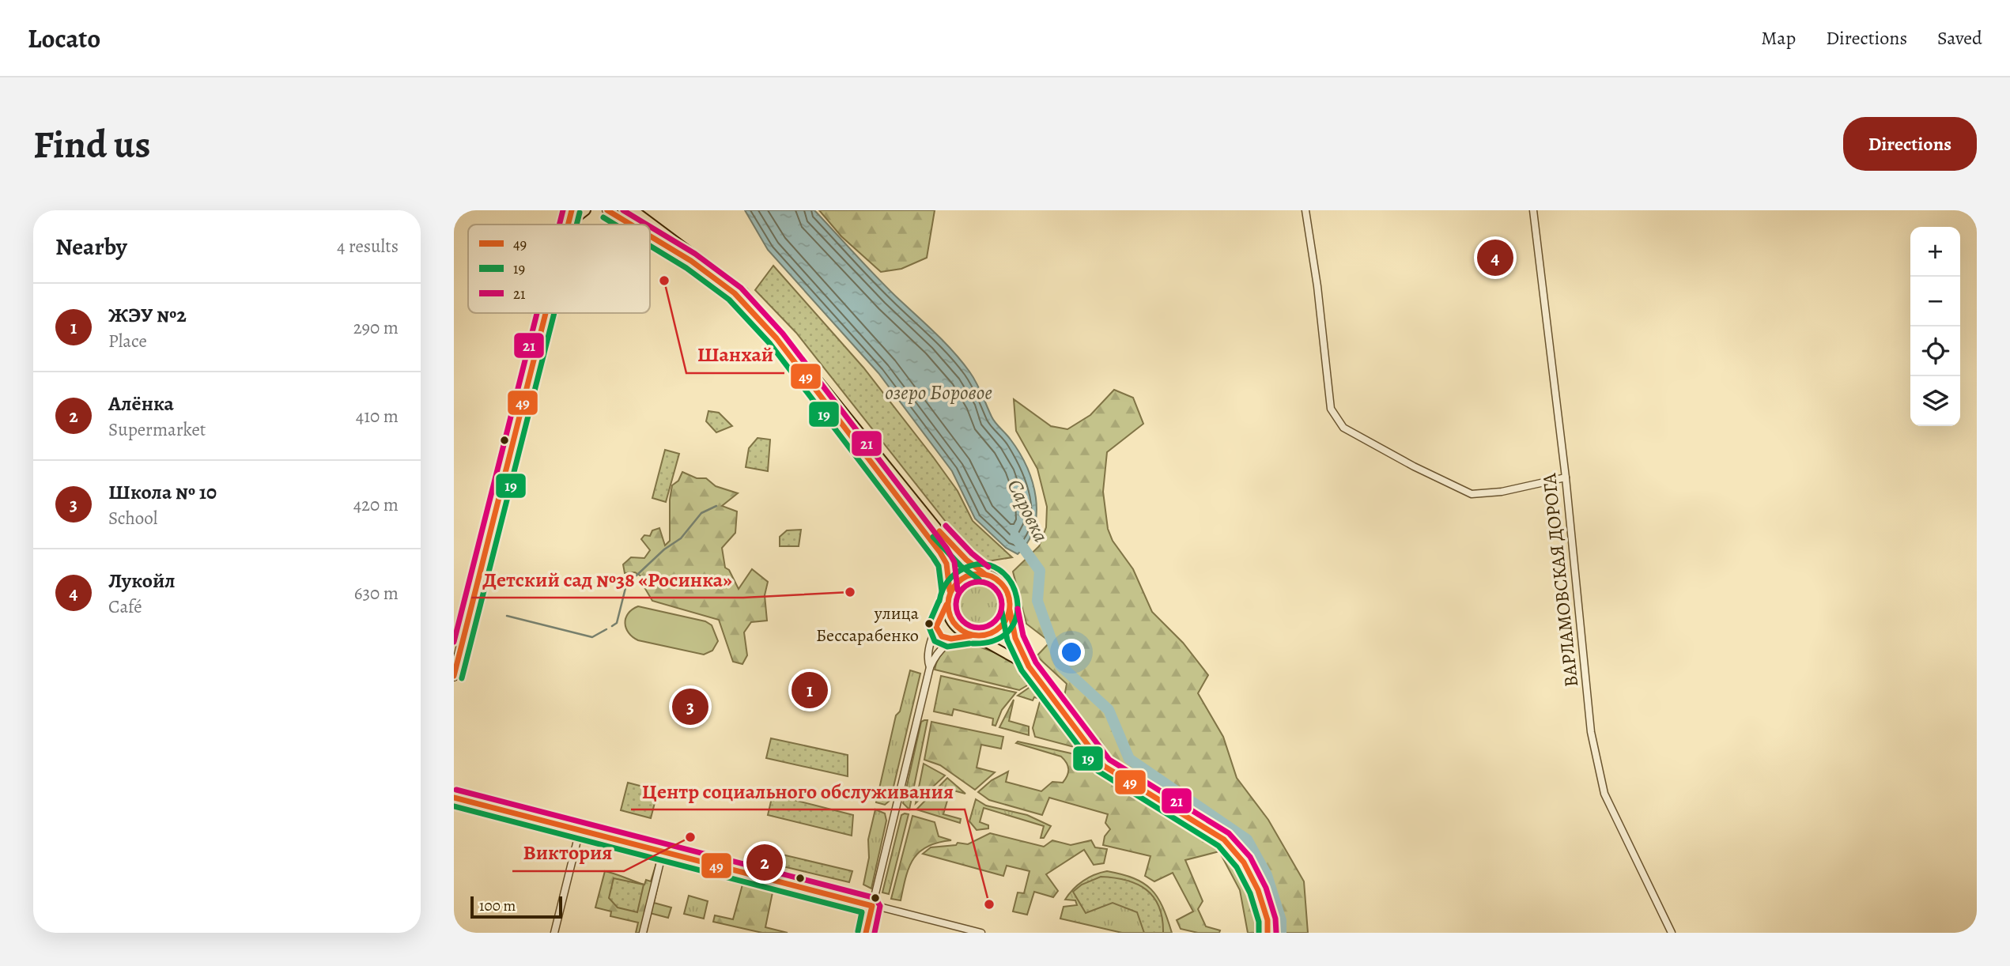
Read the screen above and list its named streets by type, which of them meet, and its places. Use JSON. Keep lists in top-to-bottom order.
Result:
{
  "streets": {
    "street": ["ВАРЛАМОВСКАЯ ДОРОГА"]
  },
  "water": ["озеро Боровое", "Саровка"],
  "places": [
    "Шанхай",
    "Детский сад №38 «Росинка»",
    "улица Бессарабенко",
    "Виктория",
    "Центр социального обслуживания"
  ],
  "lines": ["transit line 49", "transit line 21", "transit line 19"],
  "legend": ["49", "19", "21"],
  "scale_bar": "100 m",
  "page": {
    "header": "Locato",
    "nav": ["Map", "Directions", "Saved"],
    "buttons": "Directions",
    "title": "Find us",
    "heading": ["Nearby", "4 results"],
    "map_buttons": ["+", "−"],
    "pins": [
      "4",
      "1",
      "3",
      "2"
    ],
    "list": [
      {
        "mark": "1",
        "name": "ЖЭУ №2",
        "note": "Place",
        "value": "290 m"
      },
      {
        "mark": "2",
        "name": "Алёнка",
        "note": "Supermarket",
        "value": "410 m"
      },
      {
        "mark": "3",
        "name": "Школа № 10",
        "note": "School",
        "value": "420 m"
      },
      {
        "mark": "4",
        "name": "Лукойл",
        "note": "Café",
        "value": "630 m"
      }
    ],
    "scale": "100 m"
  }
}
